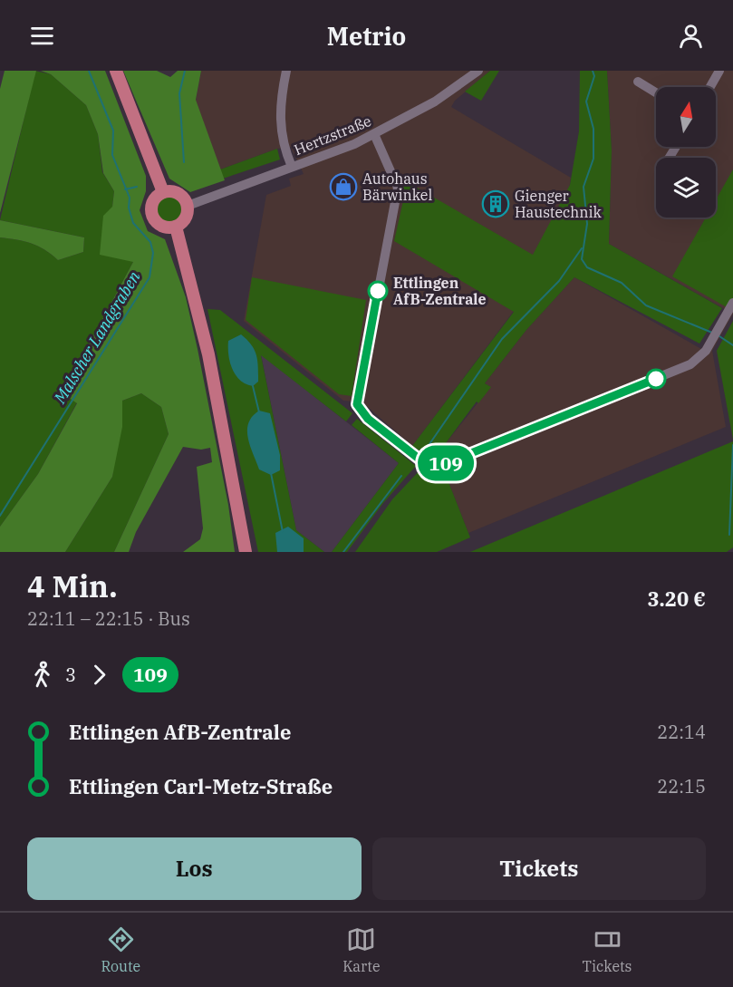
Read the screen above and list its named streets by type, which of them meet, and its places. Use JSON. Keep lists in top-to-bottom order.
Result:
{
  "streets": {
    "street": ["Hertzstraße"]
  },
  "water": ["Malscher Landgraben"],
  "places": {
    "shop": ["Autohaus Bärwinkel"],
    "building": ["Gienger Haustechnik"],
    "other": ["Ettlingen AfB-Zentrale"]
  },
  "lines": ["bus line 109"],
  "north": "top",
  "page": {
    "header": "Metrio",
    "on_map": "109",
    "heading": ["4 Min.", "22:11 – 22:15 · Bus", "3.20 €"],
    "legs": ["3", "109"],
    "list": [
      {
        "name": "Ettlingen AfB-Zentrale",
        "value": "22:14"
      },
      {
        "name": "Ettlingen Carl-Metz-Straße",
        "value": "22:15"
      }
    ],
    "buttons": ["Los", "Tickets"],
    "tabs": ["Route", "Karte", "Tickets"]
  }
}
